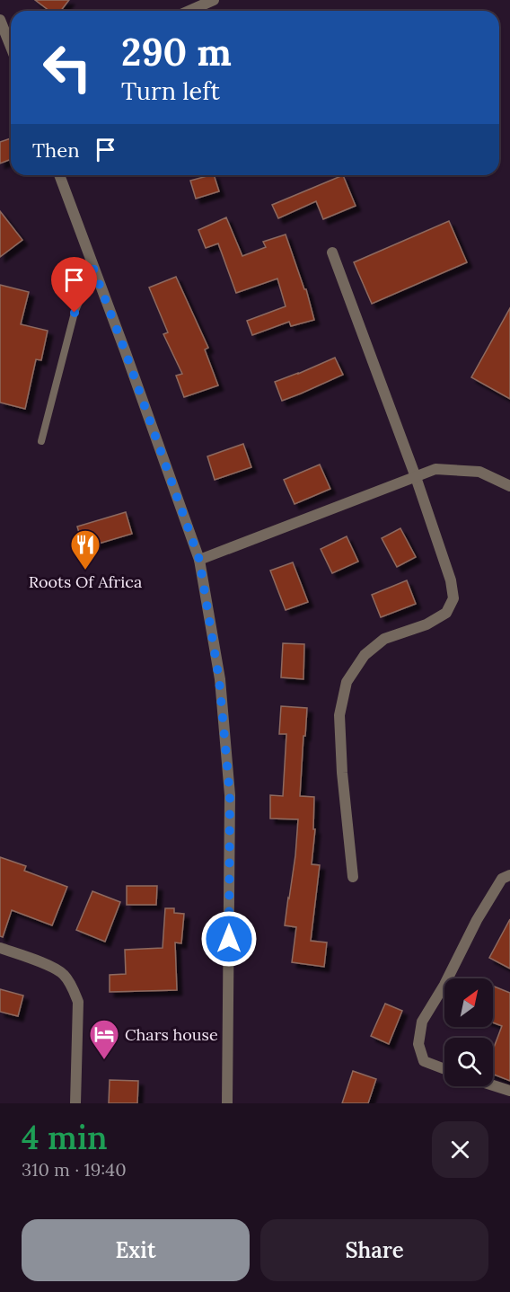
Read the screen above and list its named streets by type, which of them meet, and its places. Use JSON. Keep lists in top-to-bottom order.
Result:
{
  "places": {
    "restaurant": ["Roots Of Africa"],
    "hotel": ["Chars house"]
  },
  "north": "top right",
  "page": {
    "turn": ["290 m", "Turn left"],
    "then": "Then",
    "heading": ["4 min", "310 m · 19:40"],
    "buttons": ["Exit", "Share"]
  }
}
